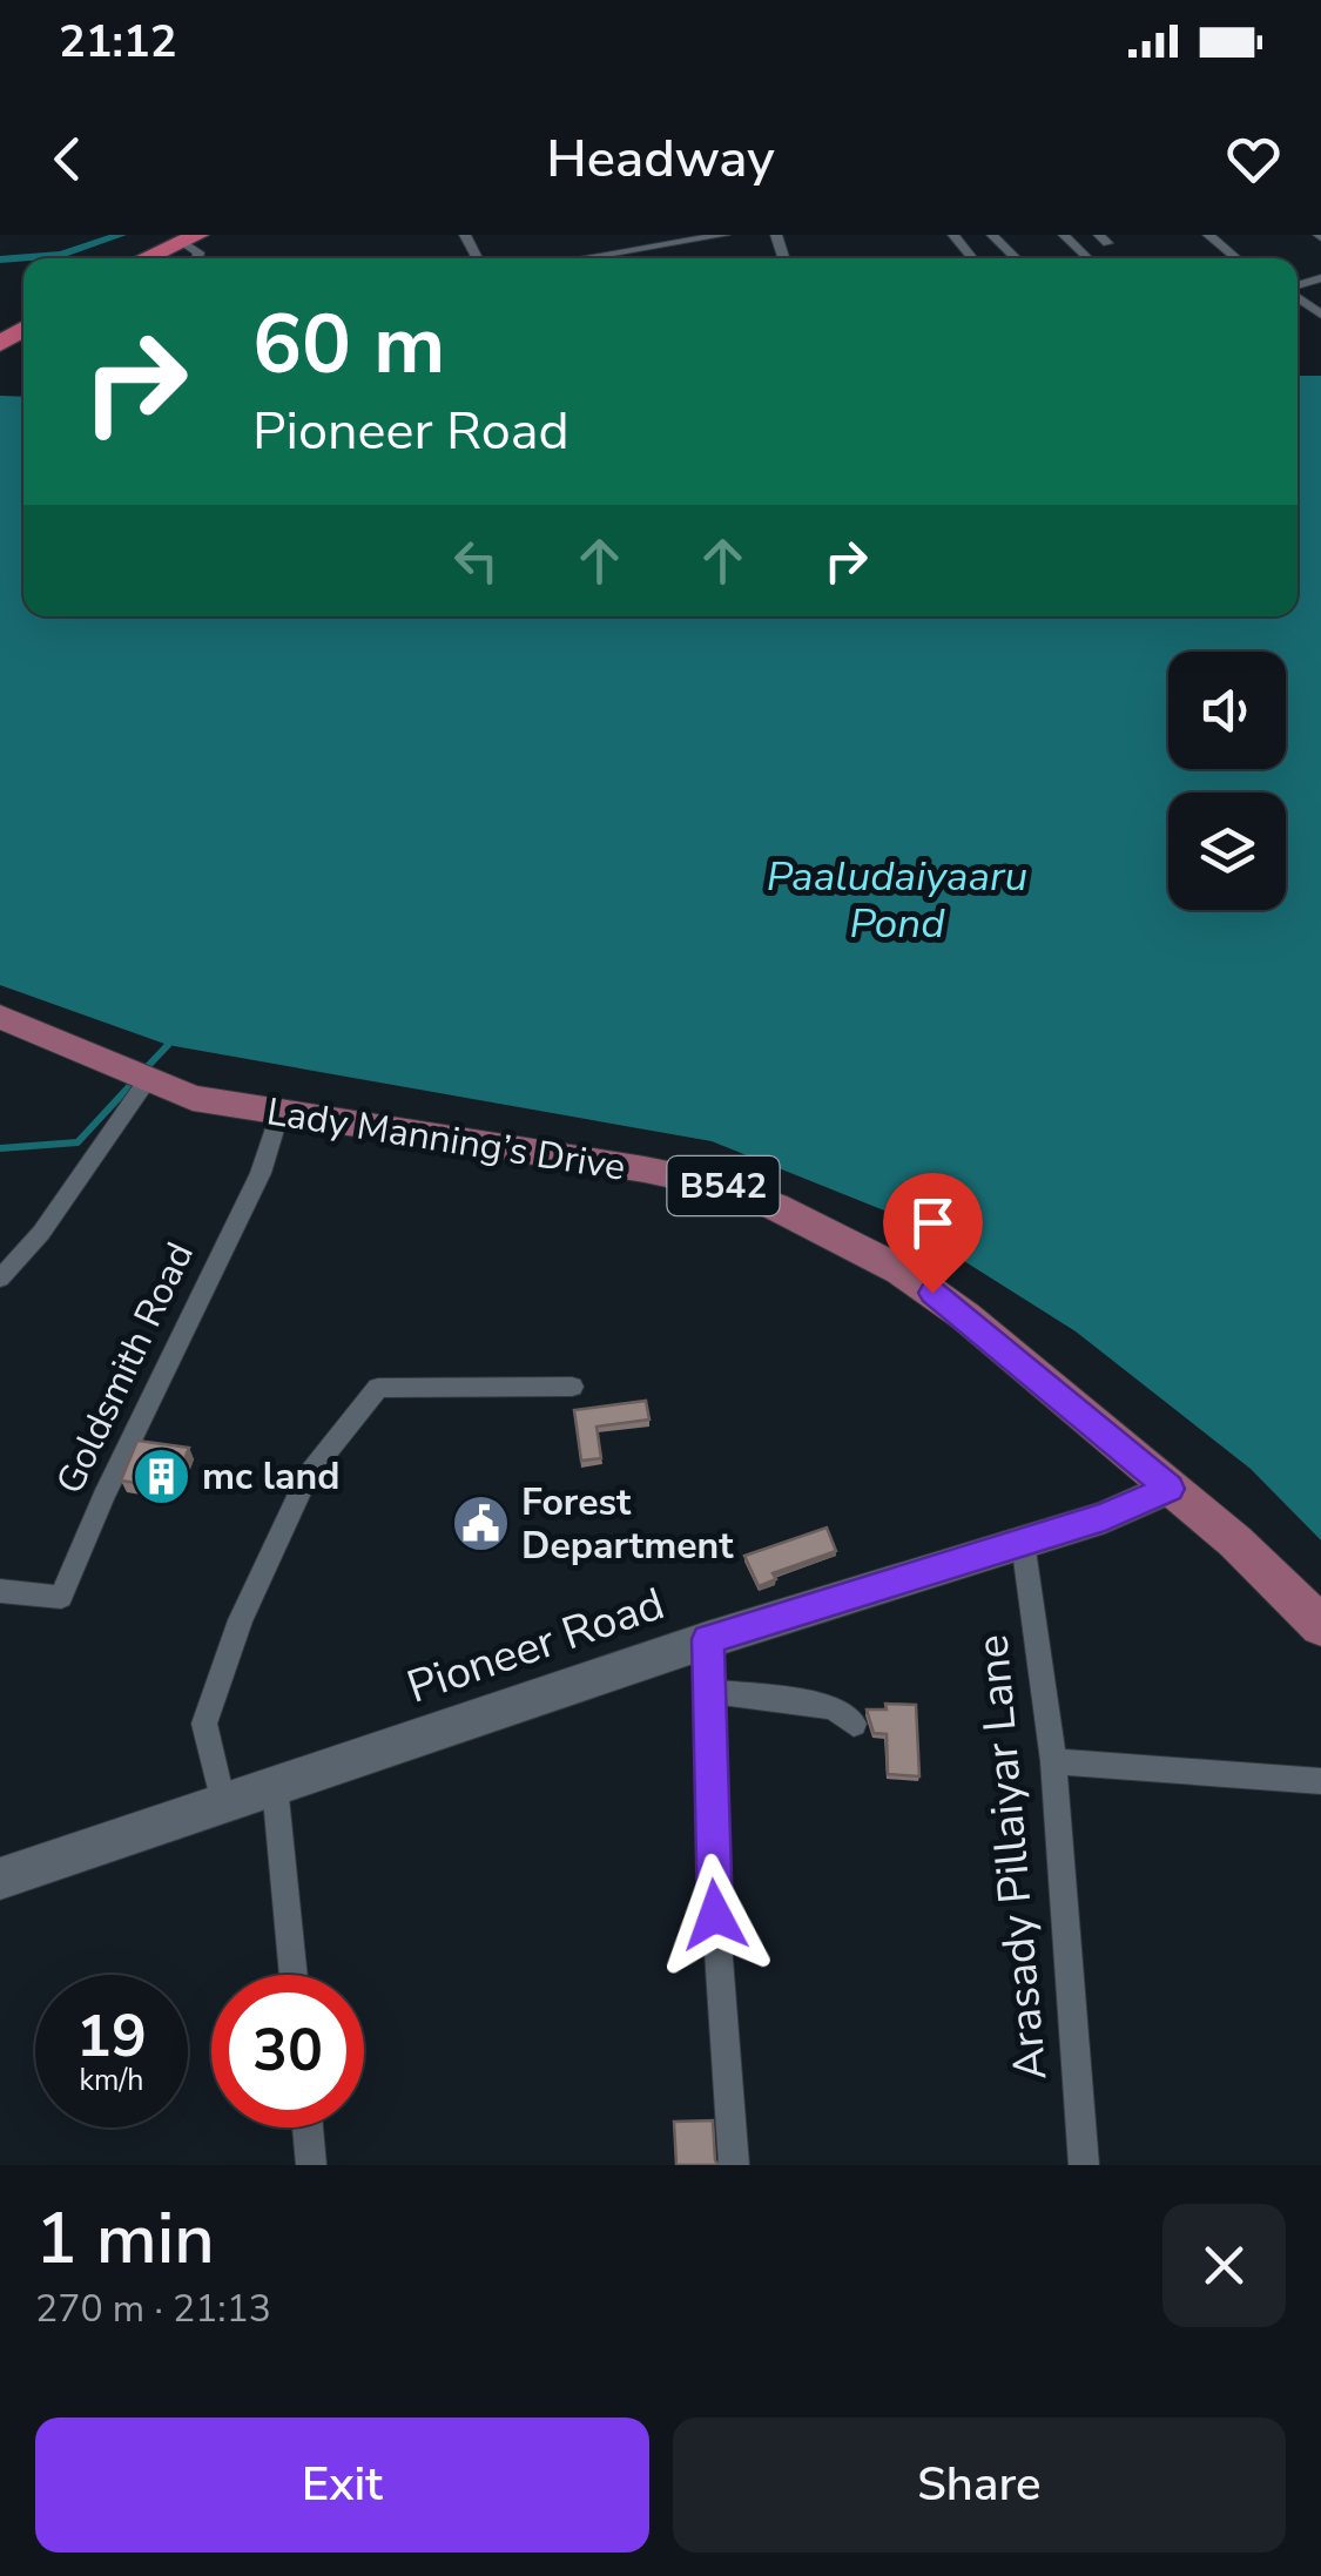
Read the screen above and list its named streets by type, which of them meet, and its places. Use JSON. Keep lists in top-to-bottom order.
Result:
{
  "streets": {
    "main road": ["Lady Manning’s Drive", "B542", "Pioneer Road"],
    "street": ["Goldsmith Road", "Arasady Pillaiyar Lane"]
  },
  "crossings": [
    ["Lady Manning’s Drive", "Goldsmith Road"],
    ["Lady Manning’s Drive", "Pioneer Road"],
    ["Pioneer Road", "Arasady Pillaiyar Lane"]
  ],
  "water": ["Paaludaiyaaru Pond"],
  "places": {
    "building": ["mc land"],
    "public building": ["Forest Department"]
  },
  "page": {
    "status": "21:12",
    "header": "Headway",
    "turn": ["60 m", "Pioneer Road"],
    "speed": "19 km/h",
    "limit": "30",
    "heading": ["1 min", "270 m · 21:13"],
    "buttons": ["Exit", "Share"]
  }
}
